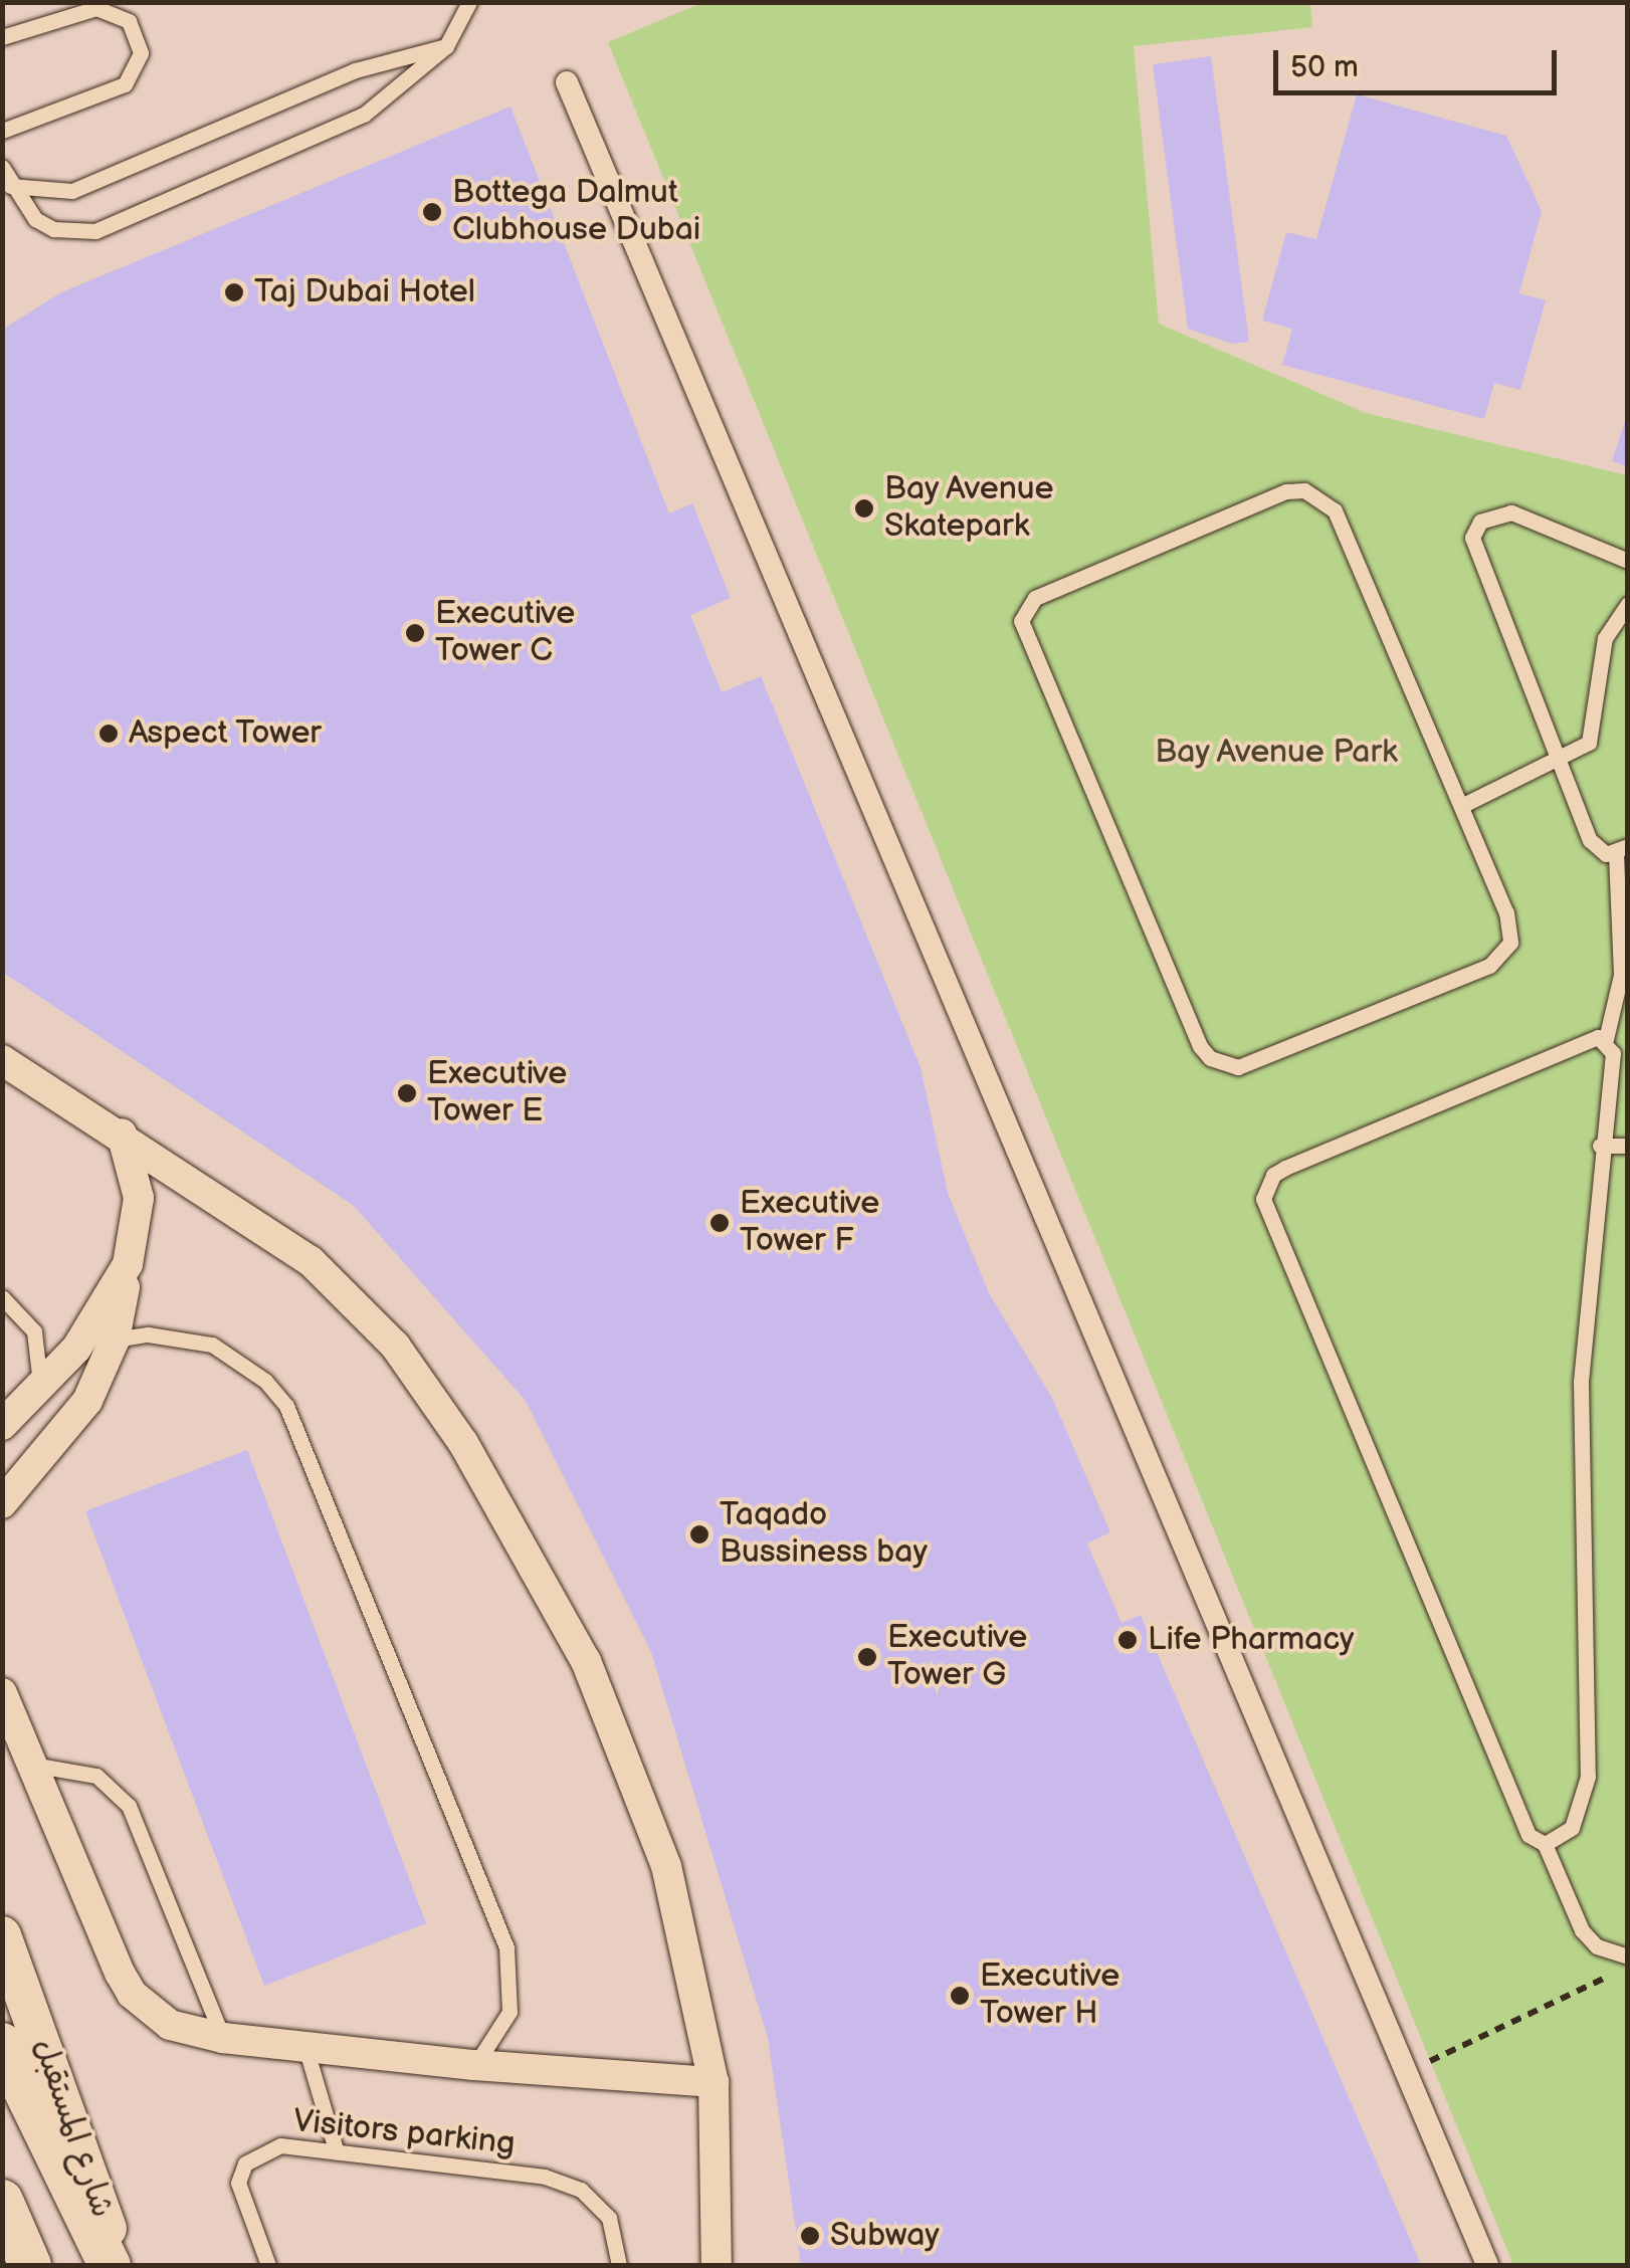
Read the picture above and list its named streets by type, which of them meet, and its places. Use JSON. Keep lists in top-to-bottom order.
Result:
{
  "streets": {
    "street": ["شارع المستقبل"],
    "lane": ["Visitors parking"]
  },
  "parks": ["Bay Avenue Park"],
  "places": [
    "Bottega Dalmut Clubhouse Dubai",
    "Taj Dubai Hotel",
    "Bay Avenue Skatepark",
    "Executive Tower C",
    "Aspect Tower",
    "Executive Tower E",
    "Executive Tower F",
    "Taqado Bussiness bay",
    "Life Pharmacy",
    "Executive Tower G",
    "Executive Tower H",
    "Subway"
  ],
  "scale_bar": "50 m"
}
